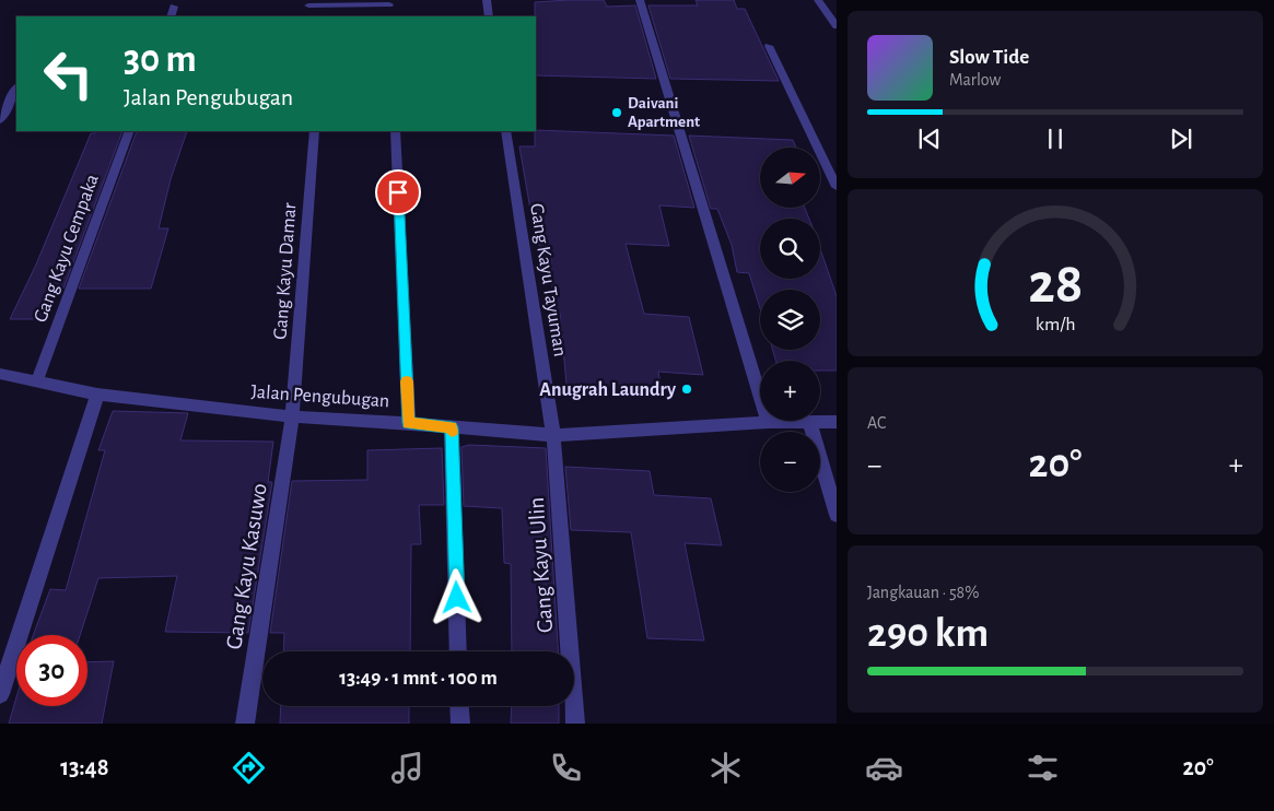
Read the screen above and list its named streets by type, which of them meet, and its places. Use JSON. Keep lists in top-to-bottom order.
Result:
{
  "streets": {
    "street": [
      "Gang Kayu Cempaka",
      "Gang Kayu Damar",
      "Gang Kayu Tayuman",
      "Jalan Pengubugan",
      "Gang Kayu Ulin",
      "Gang Kayu Kasuwo"
    ]
  },
  "crossings": [
    ["Gang Kayu Cempaka", "Jalan Pengubugan"],
    ["Gang Kayu Damar", "Jalan Pengubugan"],
    ["Gang Kayu Damar", "Gang Kayu Kasuwo"],
    ["Gang Kayu Tayuman", "Jalan Pengubugan"],
    ["Gang Kayu Tayuman", "Gang Kayu Ulin"],
    ["Jalan Pengubugan", "Gang Kayu Ulin"],
    ["Jalan Pengubugan", "Gang Kayu Kasuwo"]
  ],
  "places": ["Daivani Apartment", "Anugrah Laundry"],
  "north": "right",
  "page": {
    "turn": ["30 m", "Jalan Pengubugan"],
    "song": ["Slow Tide", "Marlow"],
    "map_buttons": ["+", "−"],
    "tile": [
      "AC",
      ["Jangkauan · 58%", "290 km"]
    ],
    "heat": ["−", "20°", "+"],
    "limit": "30",
    "trip": "13:49 · 1 mnt · 100 m",
    "tabs": ["13:48", "20°"],
    "gauge": ["28", "km/h"]
  }
}
